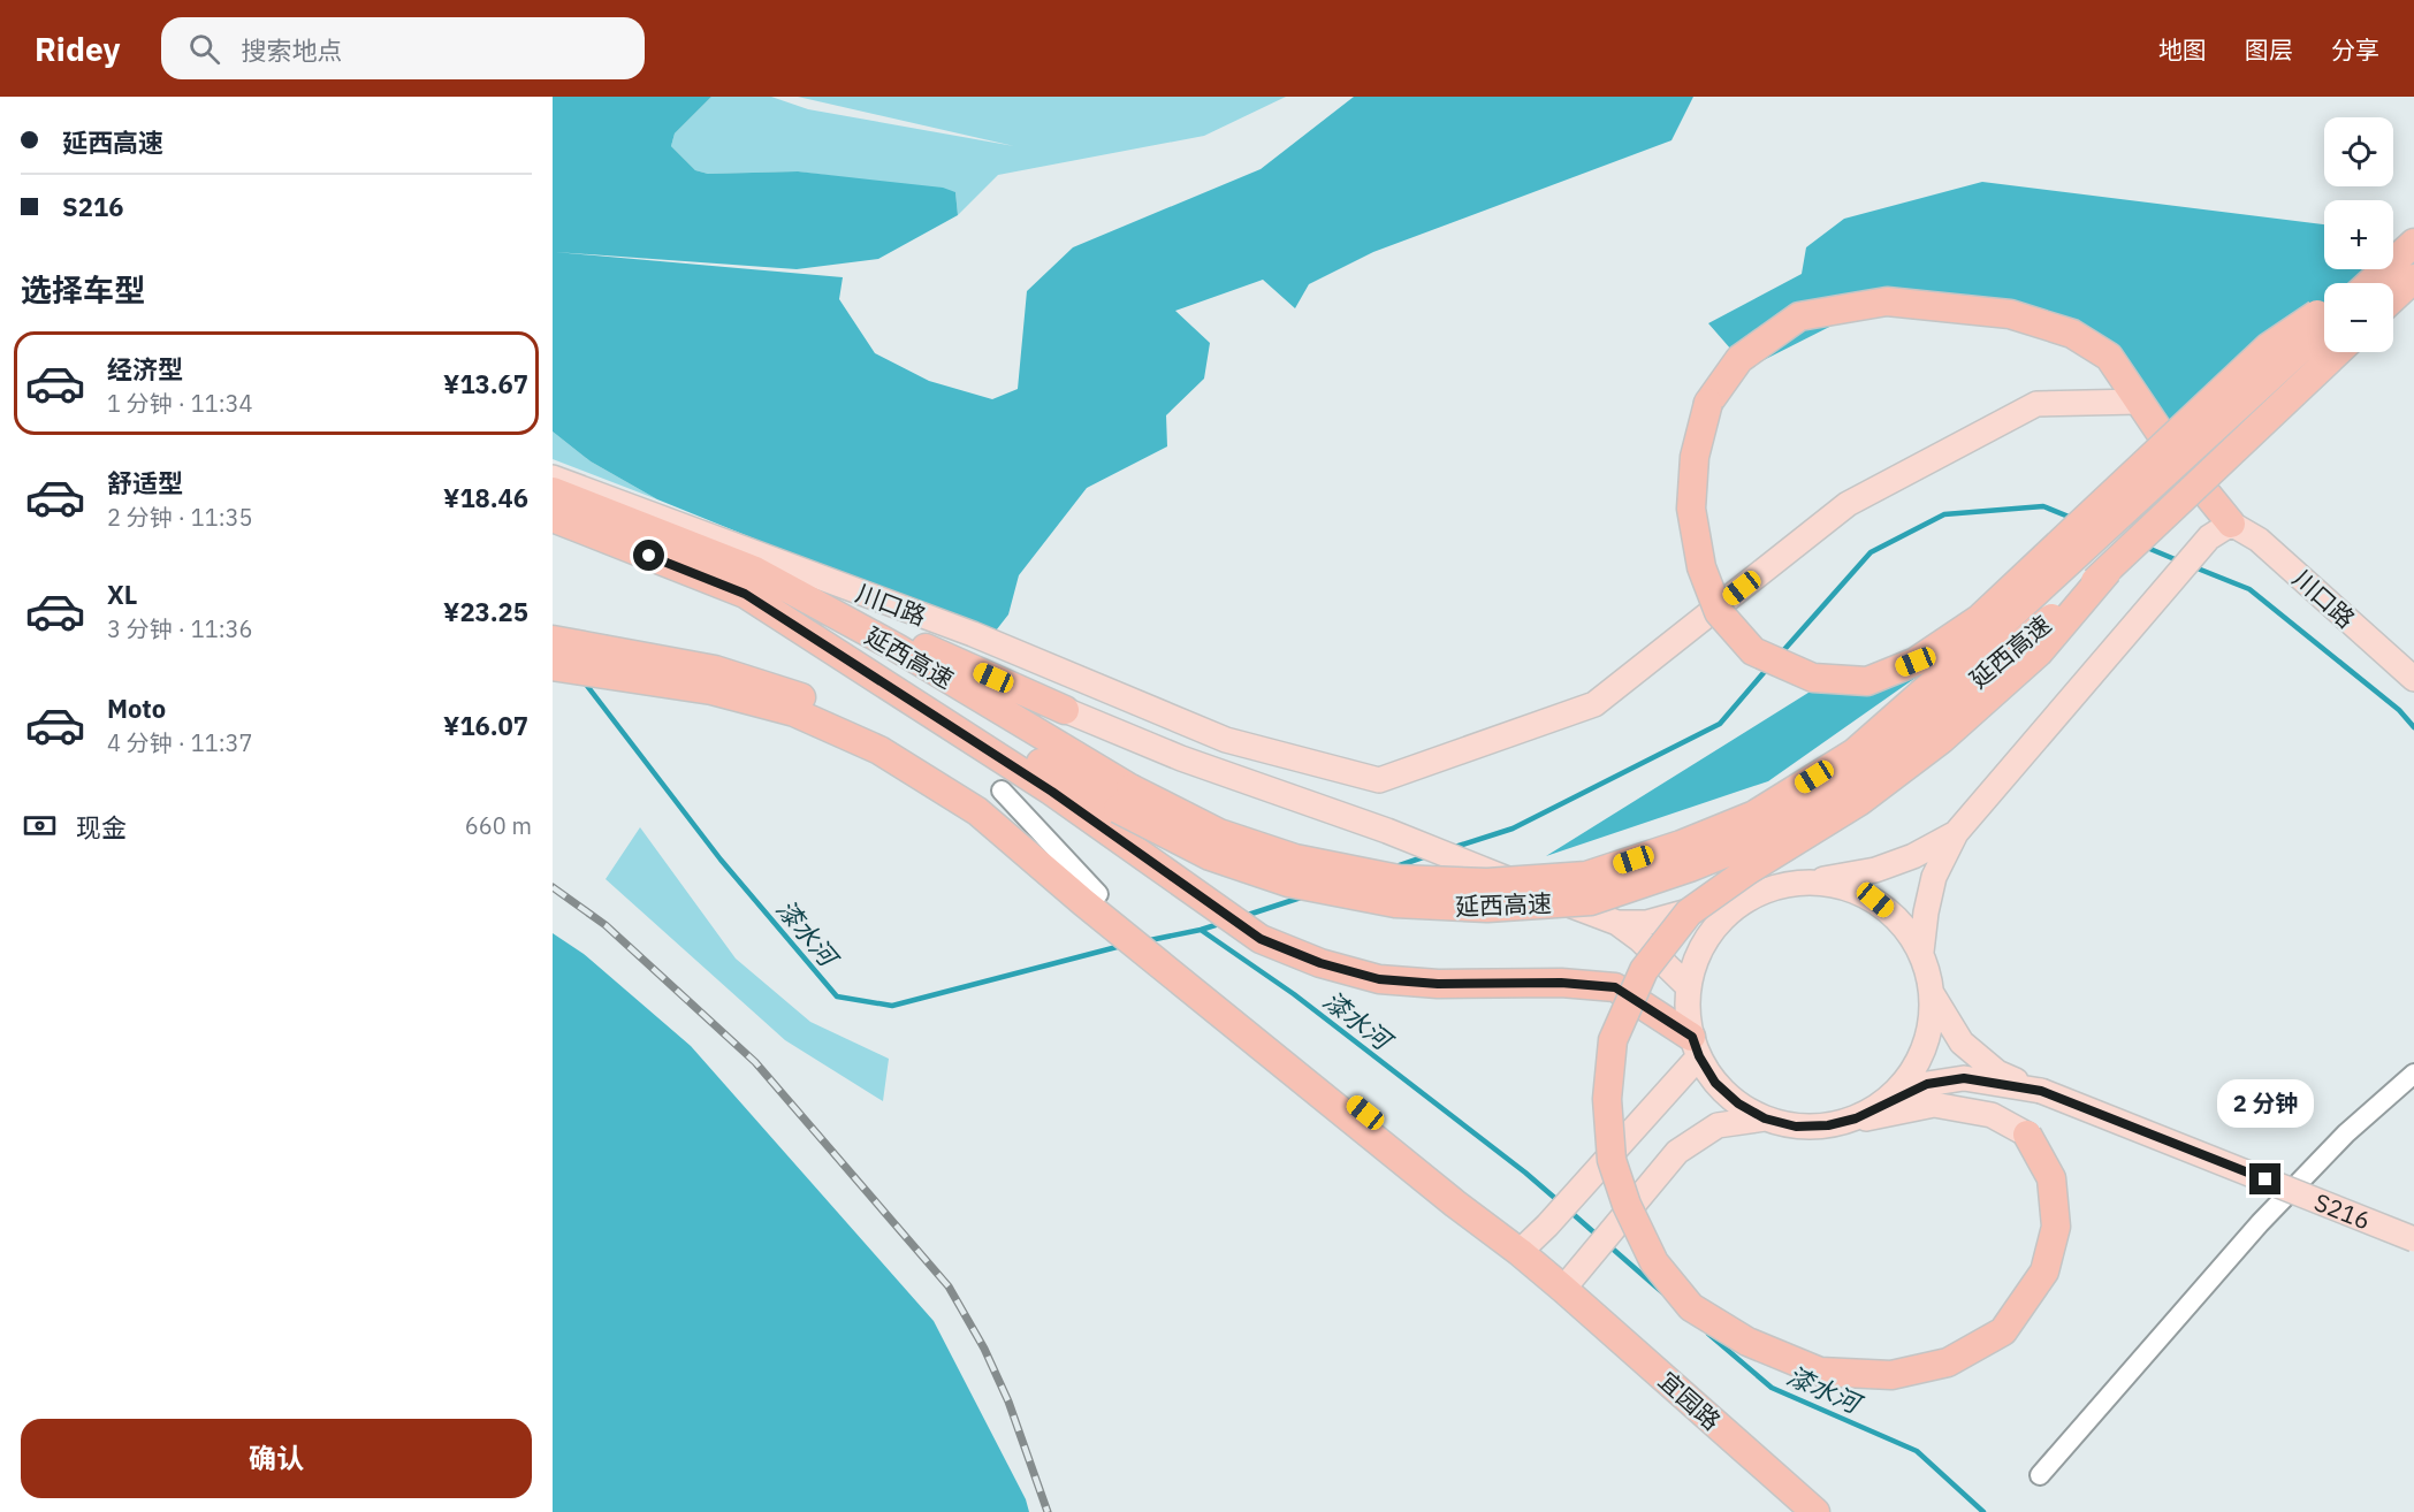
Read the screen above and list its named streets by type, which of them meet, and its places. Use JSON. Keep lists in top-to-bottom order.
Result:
{
  "streets": {
    "highway": ["延西高速", "宜园路"],
    "main road": ["川口路", "S216"]
  },
  "water": ["漆水河"],
  "page": {
    "header": "Ridey",
    "search": "搜索地点",
    "nav": ["地图", "图层", "分享"],
    "banner": ["延西高速", "S216"],
    "map_buttons": ["+", "−"],
    "heading": "选择车型",
    "list": [
      {
        "name": "经济型",
        "note": "1 分钟 · 11:34",
        "value": "¥13.67"
      },
      {
        "name": "舒适型",
        "note": "2 分钟 · 11:35",
        "value": "¥18.46"
      },
      {
        "name": "XL",
        "note": "3 分钟 · 11:36",
        "value": "¥23.25"
      },
      {
        "name": "Moto",
        "note": "4 分钟 · 11:37",
        "value": "¥16.07"
      }
    ],
    "pay": ["现金", "660 m"],
    "bubble": "2 分钟",
    "buttons": "确认"
  }
}
